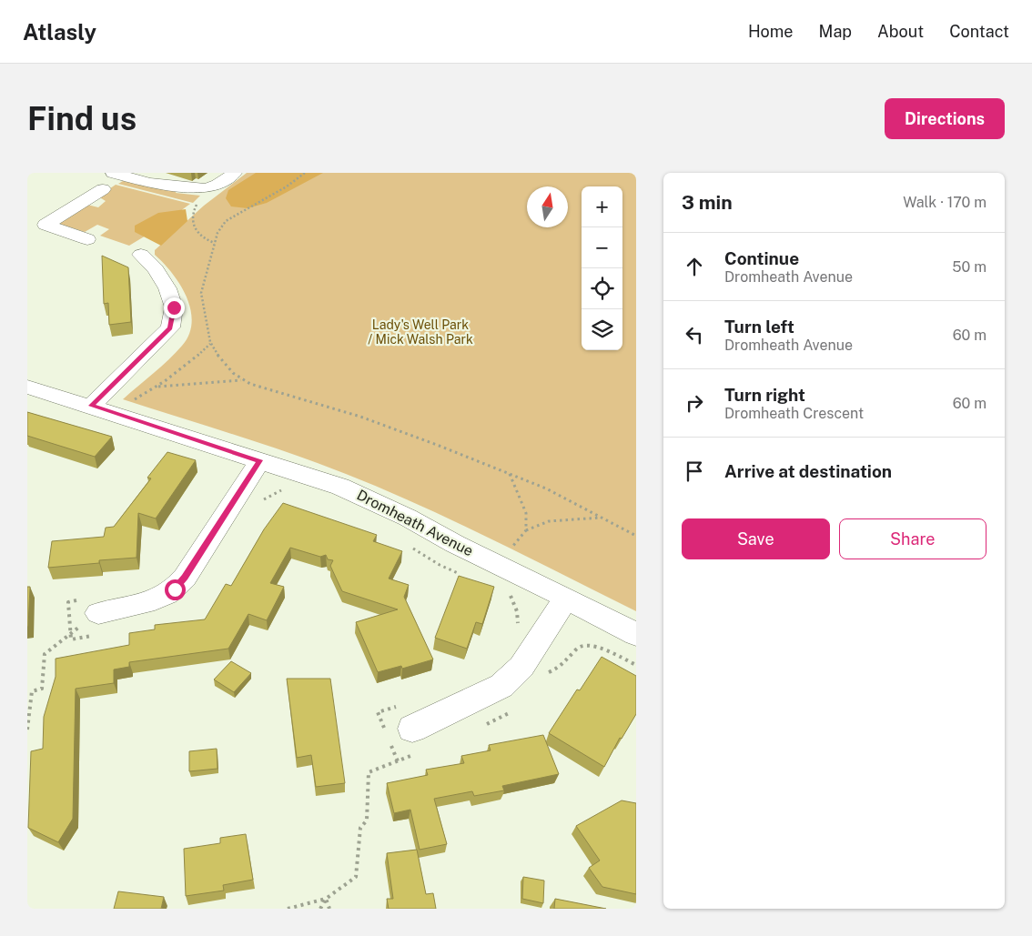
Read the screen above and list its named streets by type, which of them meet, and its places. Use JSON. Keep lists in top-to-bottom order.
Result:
{
  "streets": {
    "street": ["Dromheath Avenue"]
  },
  "parks": ["Lady's Well Park / Mick Walsh Park"],
  "north": "top",
  "page": {
    "header": "Atlasly",
    "nav": [
      "Home",
      "Map",
      "About",
      "Contact"
    ],
    "buttons": [
      "Directions",
      ["Save", "Share"]
    ],
    "title": "Find us",
    "heading": ["3 min", "Walk · 170 m"],
    "map_buttons": ["+", "−"],
    "list": [
      ["Continue", "Dromheath Avenue", "50 m"],
      ["Turn left", "Dromheath Avenue", "60 m"],
      ["Turn right", "Dromheath Crescent", "60 m"],
      "Arrive at destination"
    ]
  }
}
